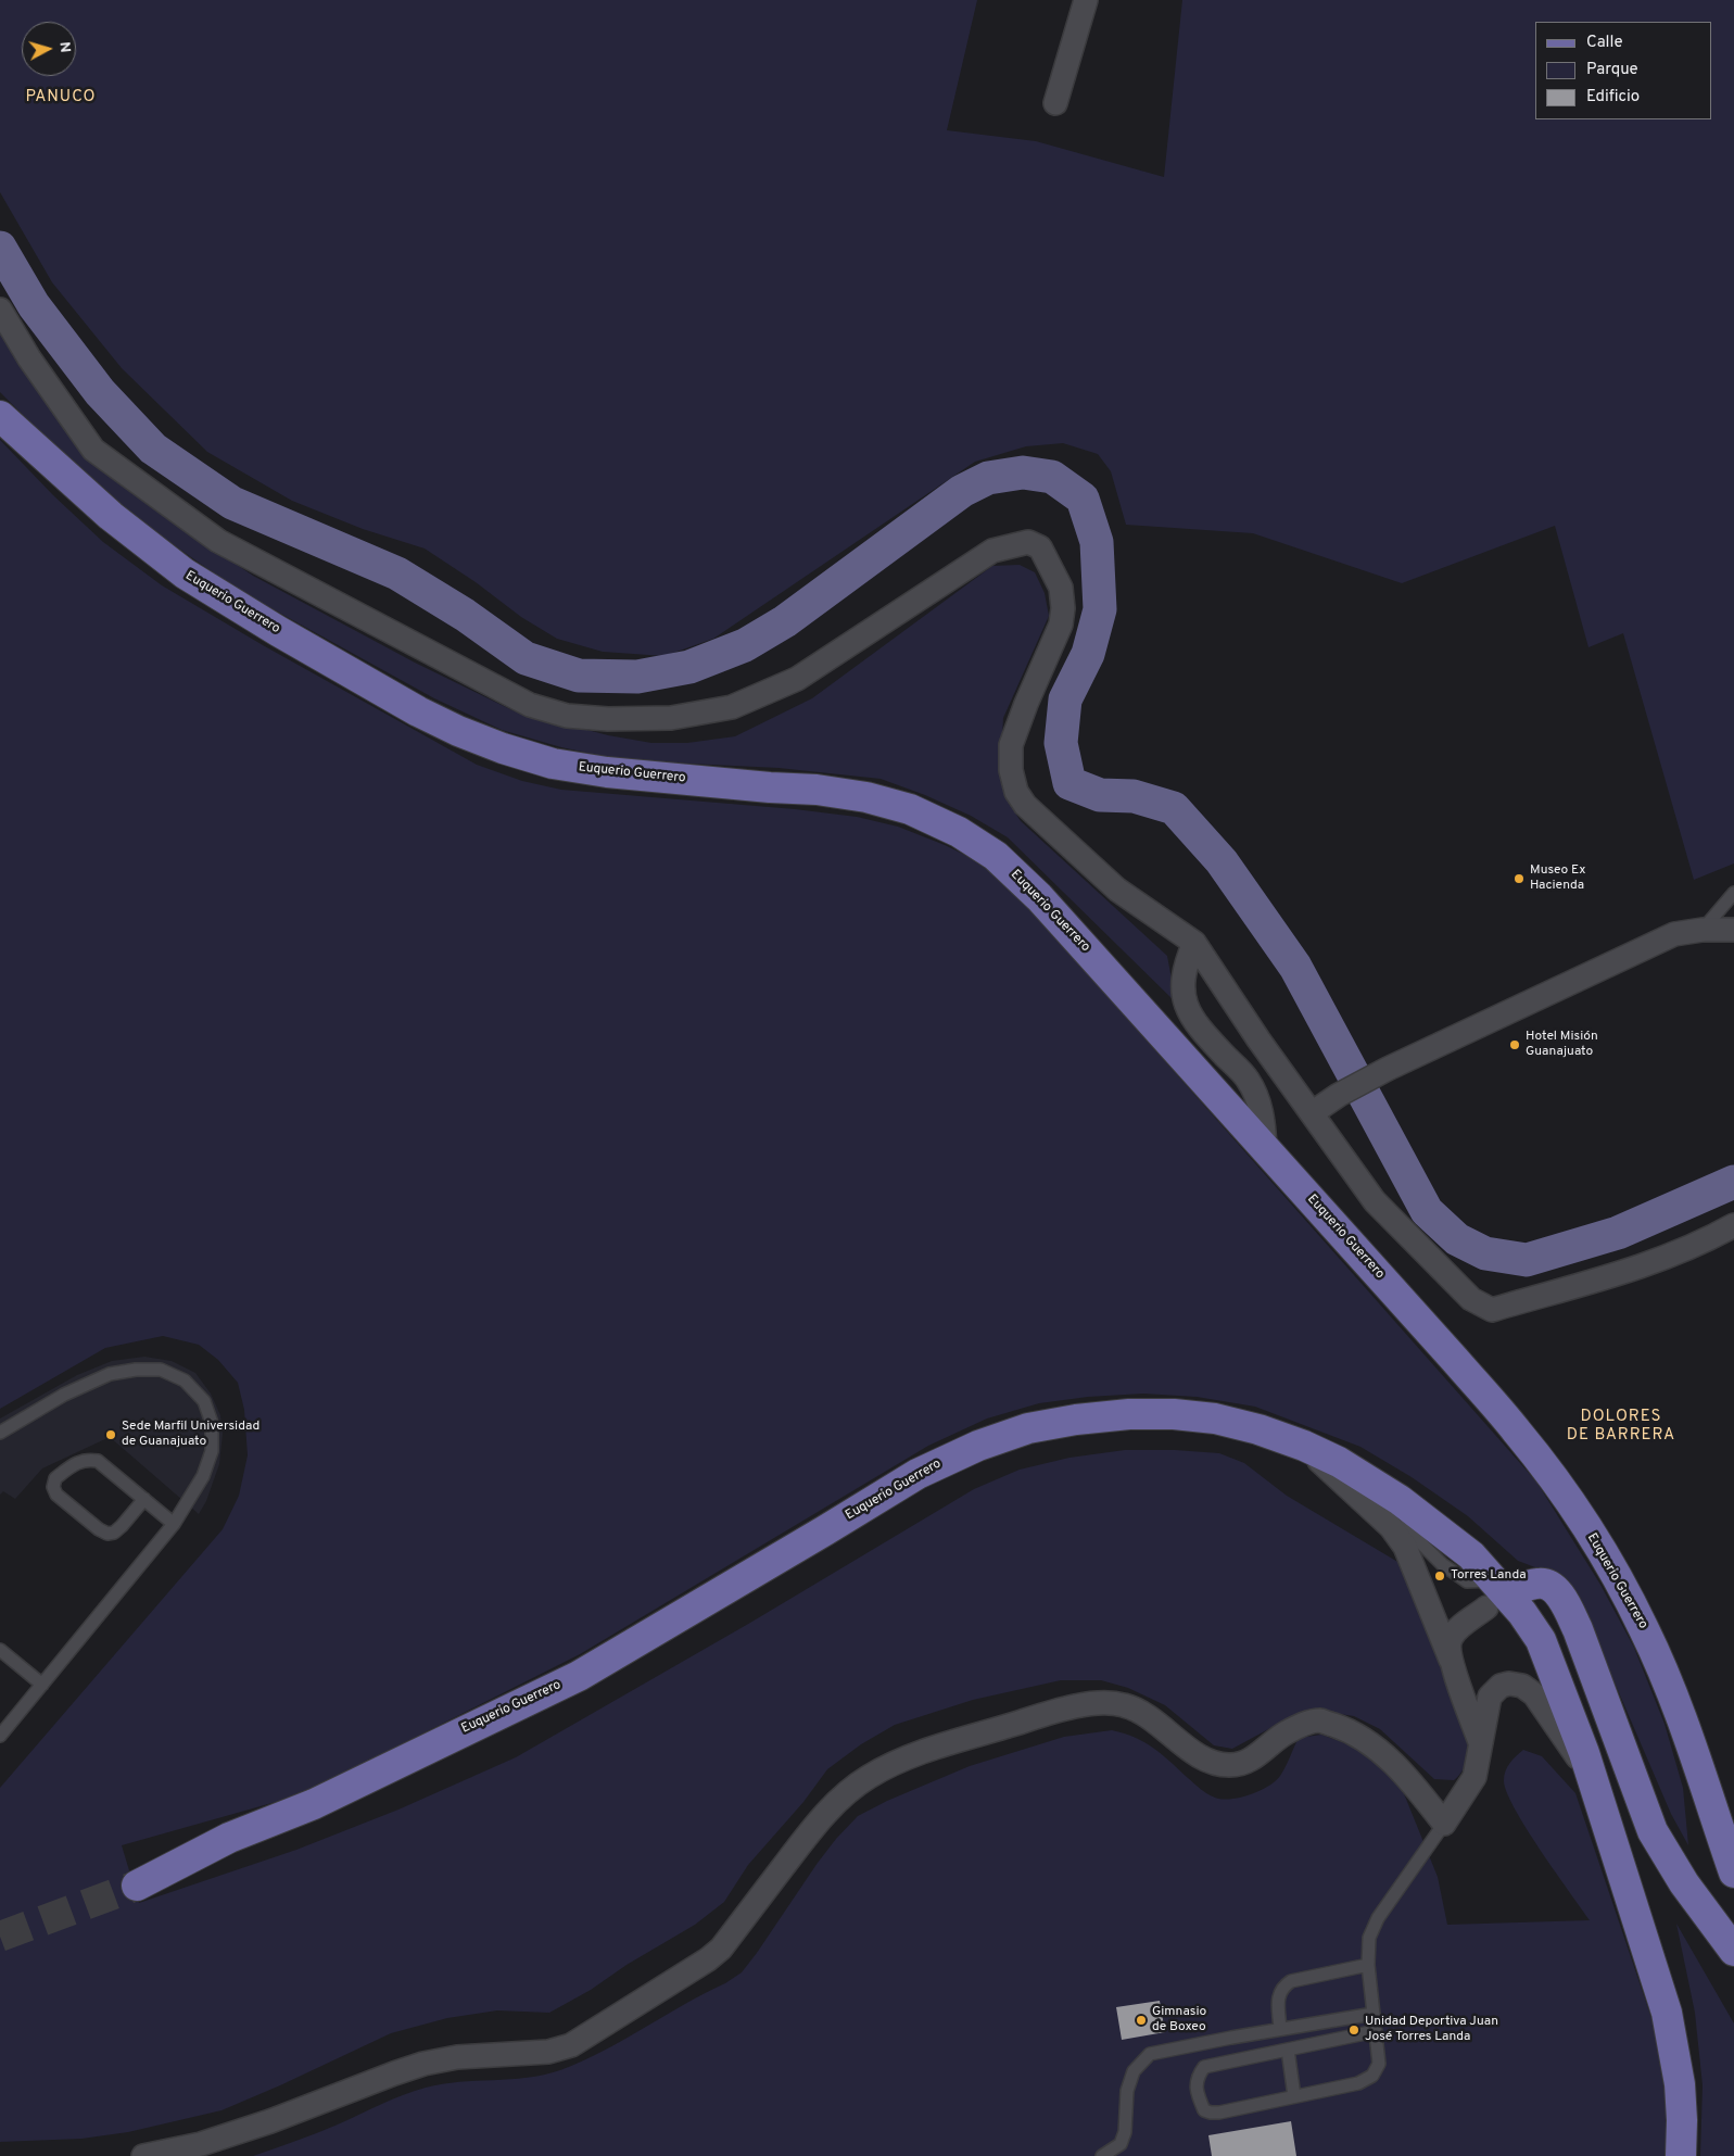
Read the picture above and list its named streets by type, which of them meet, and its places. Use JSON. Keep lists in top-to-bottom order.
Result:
{
  "streets": {
    "main road": ["Euquerio Guerrero"]
  },
  "districts": ["PANUCO", "DOLORES DE BARRERA"],
  "places": [
    "Museo Ex Hacienda",
    "Hotel Misión Guanajuato",
    "Sede Marfil Universidad de Guanajuato",
    "Torres Landa",
    "Gimnasio de Boxeo",
    "Unidad Deportiva Juan José Torres Landa"
  ],
  "legend": ["Calle", "Parque", "Edificio"],
  "north": "right"
}
